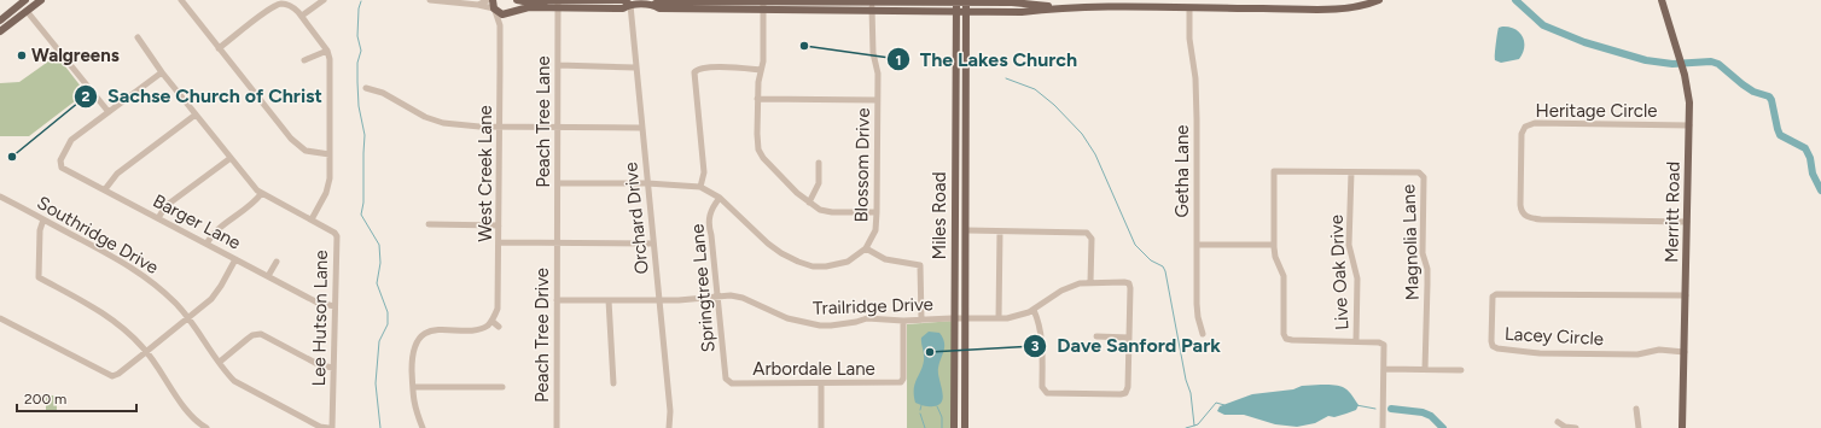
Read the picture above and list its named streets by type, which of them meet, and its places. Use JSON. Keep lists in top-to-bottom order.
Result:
{
  "streets": {
    "main road": ["Merritt Road", "Miles Road"],
    "street": [
      "Heritage Circle",
      "Peach Tree Lane",
      "Blossom Drive",
      "Getha Lane",
      "West Creek Lane",
      "Orchard Drive",
      "Barger Lane",
      "Southridge Drive",
      "Magnolia Lane",
      "Live Oak Drive",
      "Springtree Lane",
      "Trailridge Drive",
      "Lee Hutson Lane",
      "Peach Tree Drive",
      "Lacey Circle",
      "Arbordale Lane"
    ]
  },
  "crossings": [
    ["Heritage Circle", "Merritt Road"],
    ["Peach Tree Lane", "Blossom Drive"],
    ["Peach Tree Lane", "Peach Tree Drive"],
    ["Blossom Drive", "Orchard Drive"],
    ["Blossom Drive", "Springtree Lane"],
    ["Merritt Road", "Lacey Circle"],
    ["Miles Road", "Trailridge Drive"],
    ["Orchard Drive", "Trailridge Drive"],
    ["Barger Lane", "Lee Hutson Lane"],
    ["Magnolia Lane", "Live Oak Drive"],
    ["Springtree Lane", "Trailridge Drive"],
    ["Springtree Lane", "Arbordale Lane"],
    ["Trailridge Drive", "Peach Tree Drive"],
    ["Trailridge Drive", "Arbordale Lane"]
  ],
  "places": [
    "The Lakes Church",
    "Walgreens",
    "Sachse Church of Christ",
    "Dave Sanford Park"
  ],
  "scale_bar": "200 m"
}
